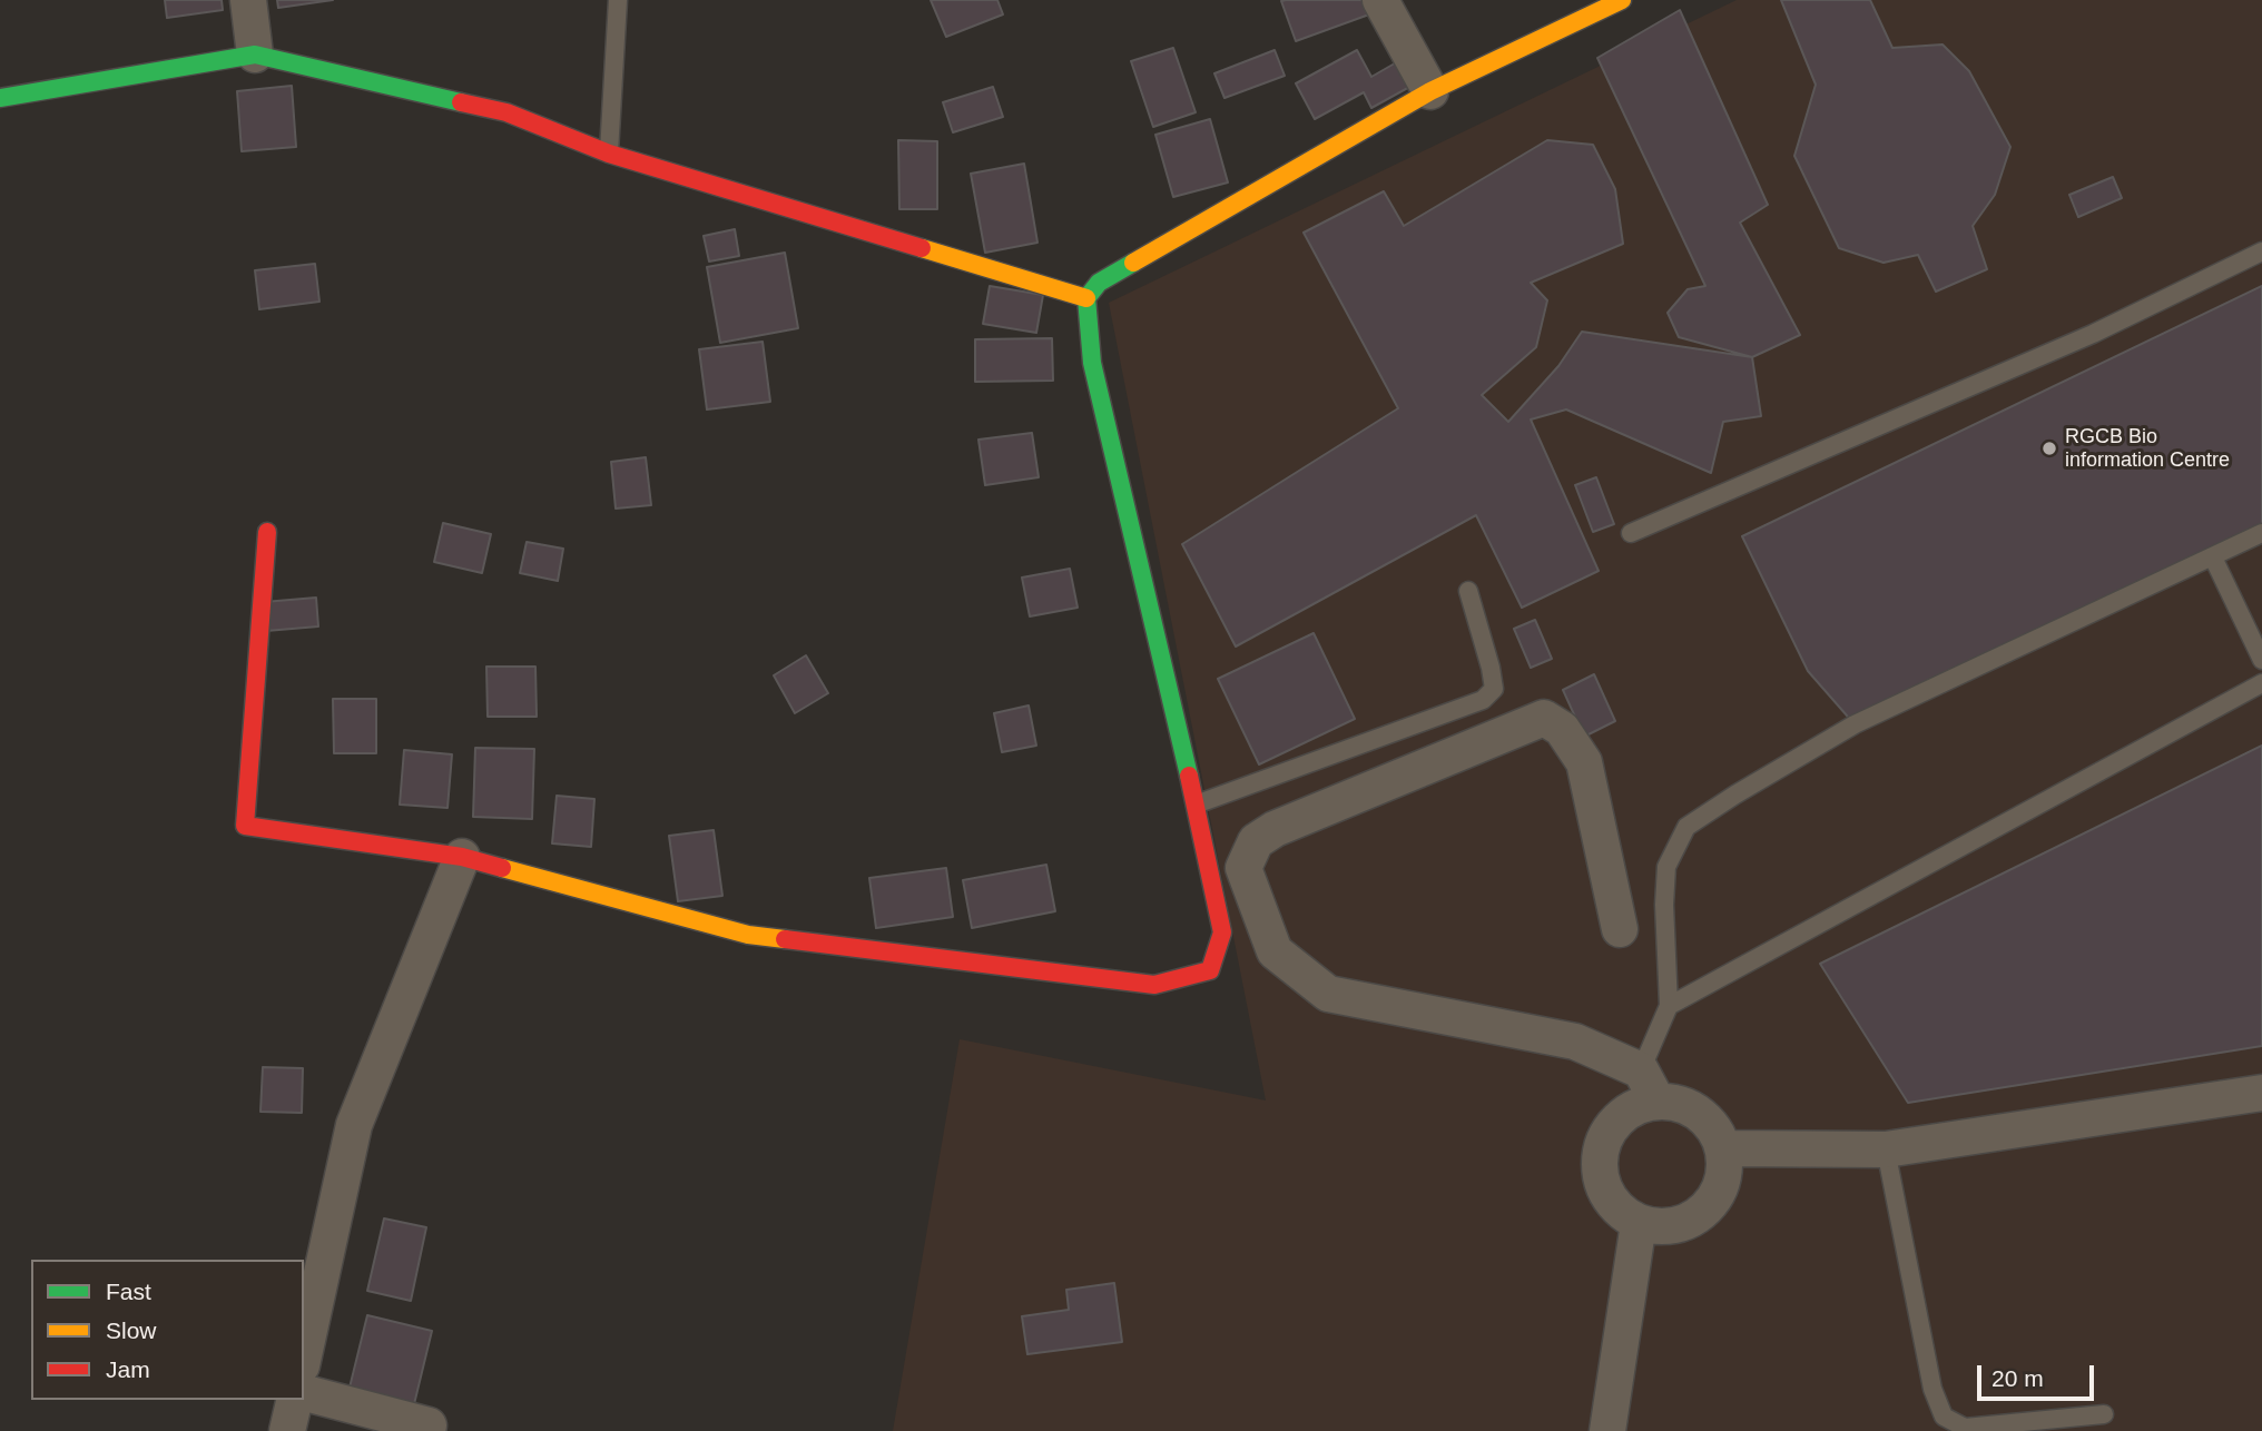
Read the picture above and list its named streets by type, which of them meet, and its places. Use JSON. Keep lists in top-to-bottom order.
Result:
{
  "places": ["RGCB Bio information Centre"],
  "legend": ["Fast", "Slow", "Jam"],
  "scale_bar": "20 m"
}
